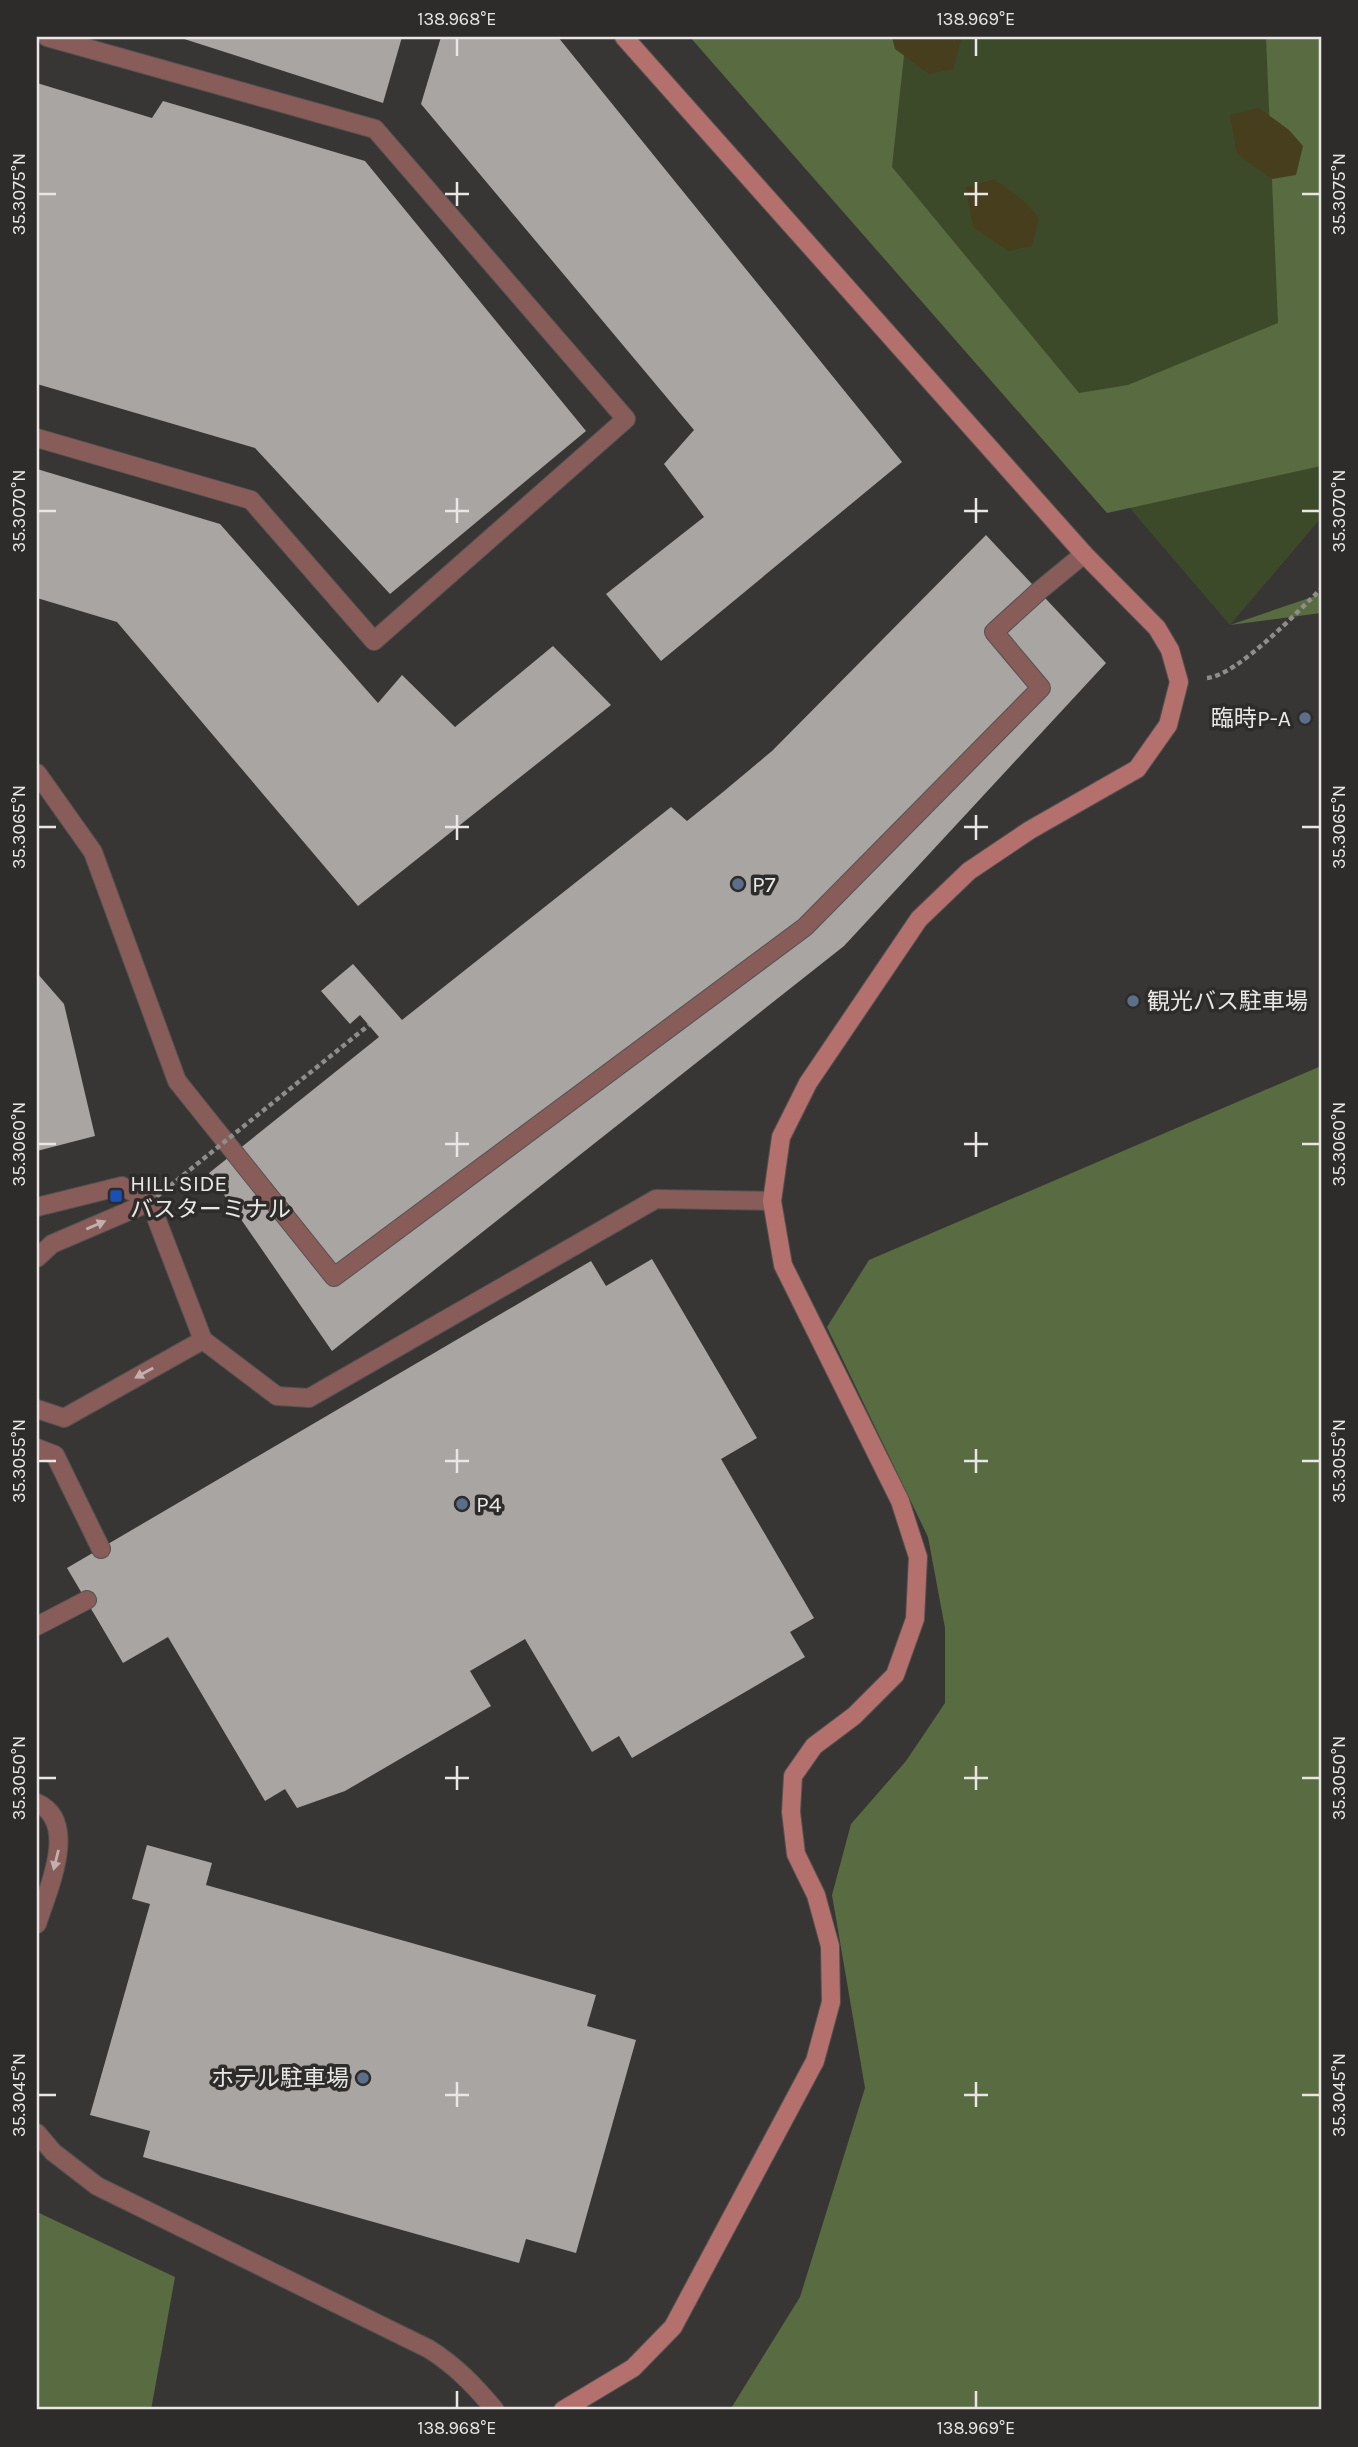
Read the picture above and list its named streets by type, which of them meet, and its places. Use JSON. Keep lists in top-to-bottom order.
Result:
{
  "places": {
    "other": [
      "臨時P-A",
      "P7",
      "観光バス駐車場",
      "P4",
      "ホテル駐車場"
    ],
    "transit": ["HILL SIDE バスターミナル"]
  },
  "coordinates": [
    "138.968°E",
    "138.969°E",
    "35.3075°N",
    "35.3070°N",
    "35.3065°N",
    "35.3060°N",
    "35.3055°N",
    "35.3050°N",
    "35.3045°N"
  ]
}
